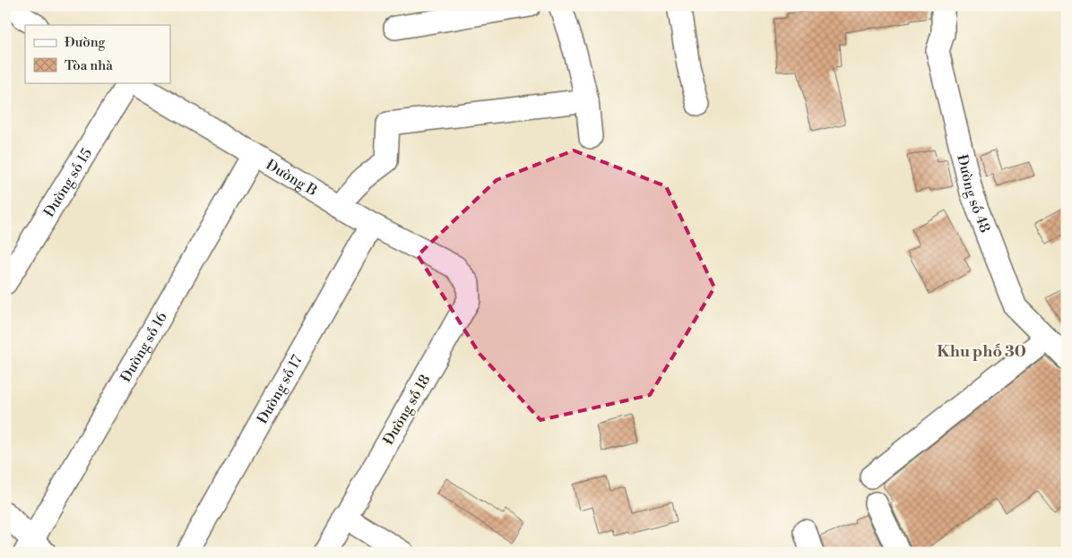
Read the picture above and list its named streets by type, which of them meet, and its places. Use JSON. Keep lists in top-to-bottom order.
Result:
{
  "streets": {
    "street": [
      "Đường B",
      "Đường số 15",
      "Đường số 48",
      "Đường số 16",
      "Đường số 17",
      "Đường số 18"
    ]
  },
  "crossings": [
    ["Đường B", "Đường số 16"],
    ["Đường B", "Đường số 17"],
    ["Đường B", "Đường số 18"]
  ],
  "districts": ["Khu phố 30"],
  "legend": ["Đường", "Tòa nhà"]
}
